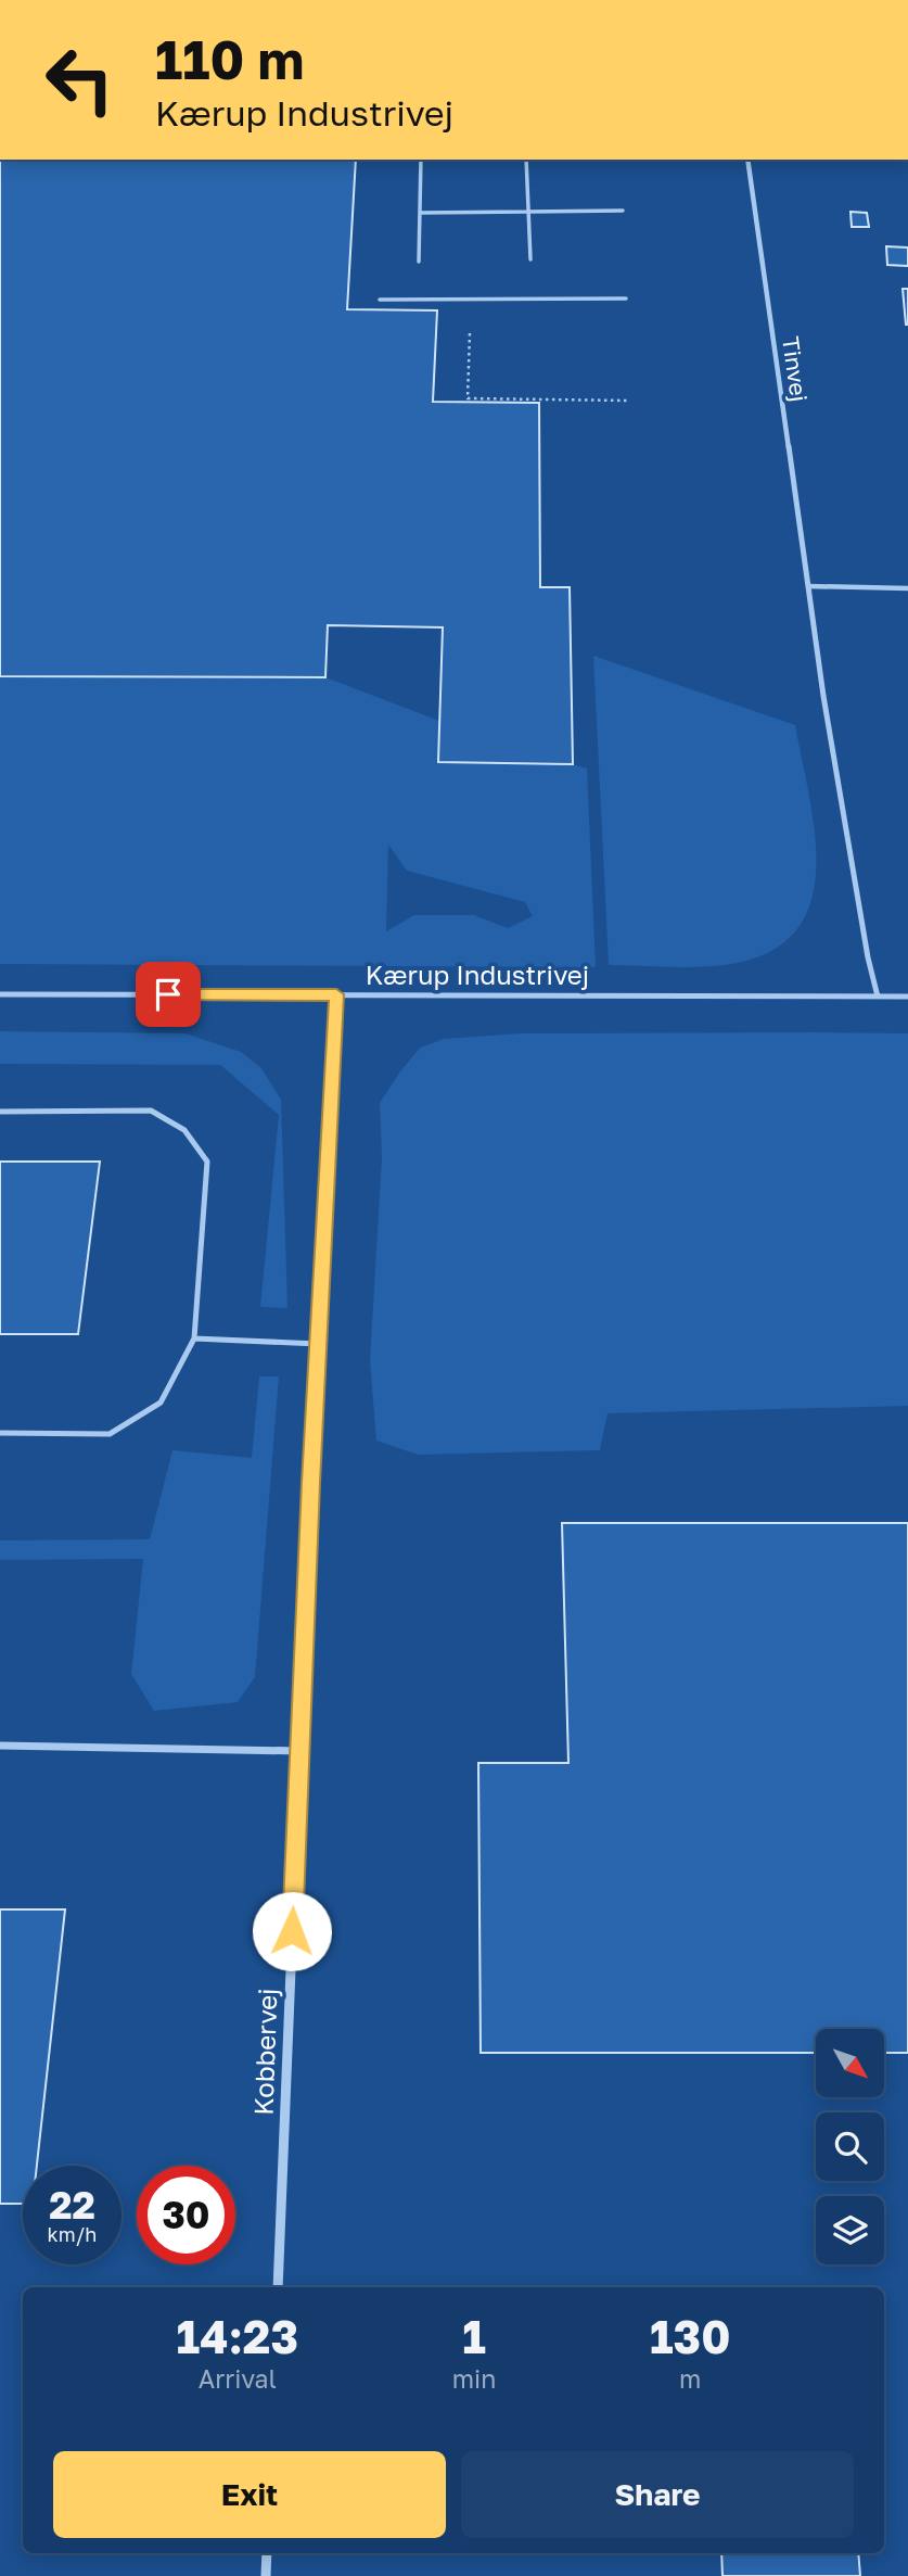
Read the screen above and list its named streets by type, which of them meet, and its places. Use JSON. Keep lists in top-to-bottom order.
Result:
{
  "streets": {
    "street": ["Tinvej", "Kærup Industrivej", "Kobbervej"]
  },
  "crossings": [
    ["Tinvej", "Kærup Industrivej"],
    ["Kærup Industrivej", "Kobbervej"]
  ],
  "north": "bottom right",
  "page": {
    "turn": ["110 m", "Kærup Industrivej"],
    "speed": "22 km/h",
    "limit": "30",
    "eta": [
      "14:23",
      "Arrival",
      "1",
      "min",
      "130",
      "m"
    ],
    "buttons": ["Exit", "Share"]
  }
}
